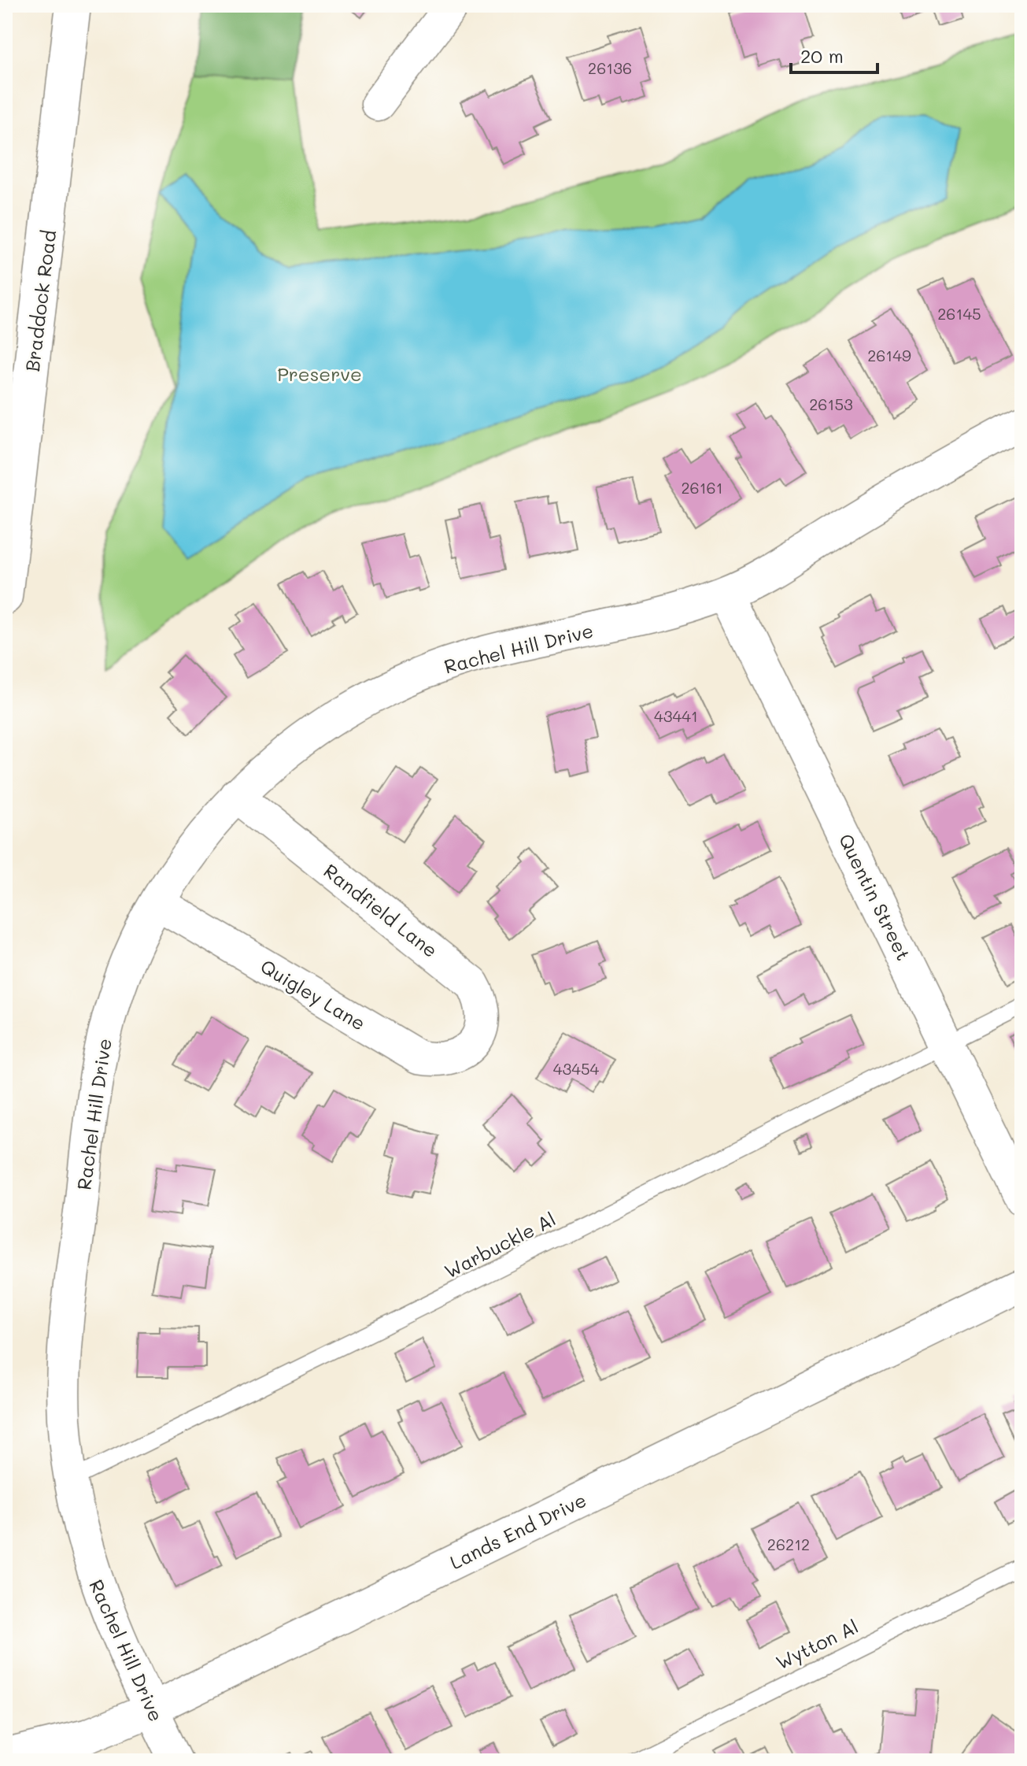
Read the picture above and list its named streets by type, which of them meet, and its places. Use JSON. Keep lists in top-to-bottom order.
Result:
{
  "streets": {
    "main road": ["Braddock Road"],
    "street": [
      "Rachel Hill Drive",
      "Quentin Street",
      "Randfield Lane",
      "Quigley Lane",
      "Lands End Drive"
    ],
    "lane": ["Warbuckle Al", "Wytton Al"]
  },
  "crossings": [
    ["Rachel Hill Drive", "Quentin Street"],
    ["Rachel Hill Drive", "Randfield Lane"],
    ["Rachel Hill Drive", "Quigley Lane"],
    ["Rachel Hill Drive", "Warbuckle Al"],
    ["Rachel Hill Drive", "Lands End Drive"],
    ["Quentin Street", "Warbuckle Al"],
    ["Randfield Lane", "Quigley Lane"]
  ],
  "parks": ["Preserve"],
  "house_numbers": [
    "26136",
    "26145",
    "26149",
    "26153",
    "26161",
    "43441",
    "43454",
    "26212"
  ],
  "scale_bar": "20 m"
}
